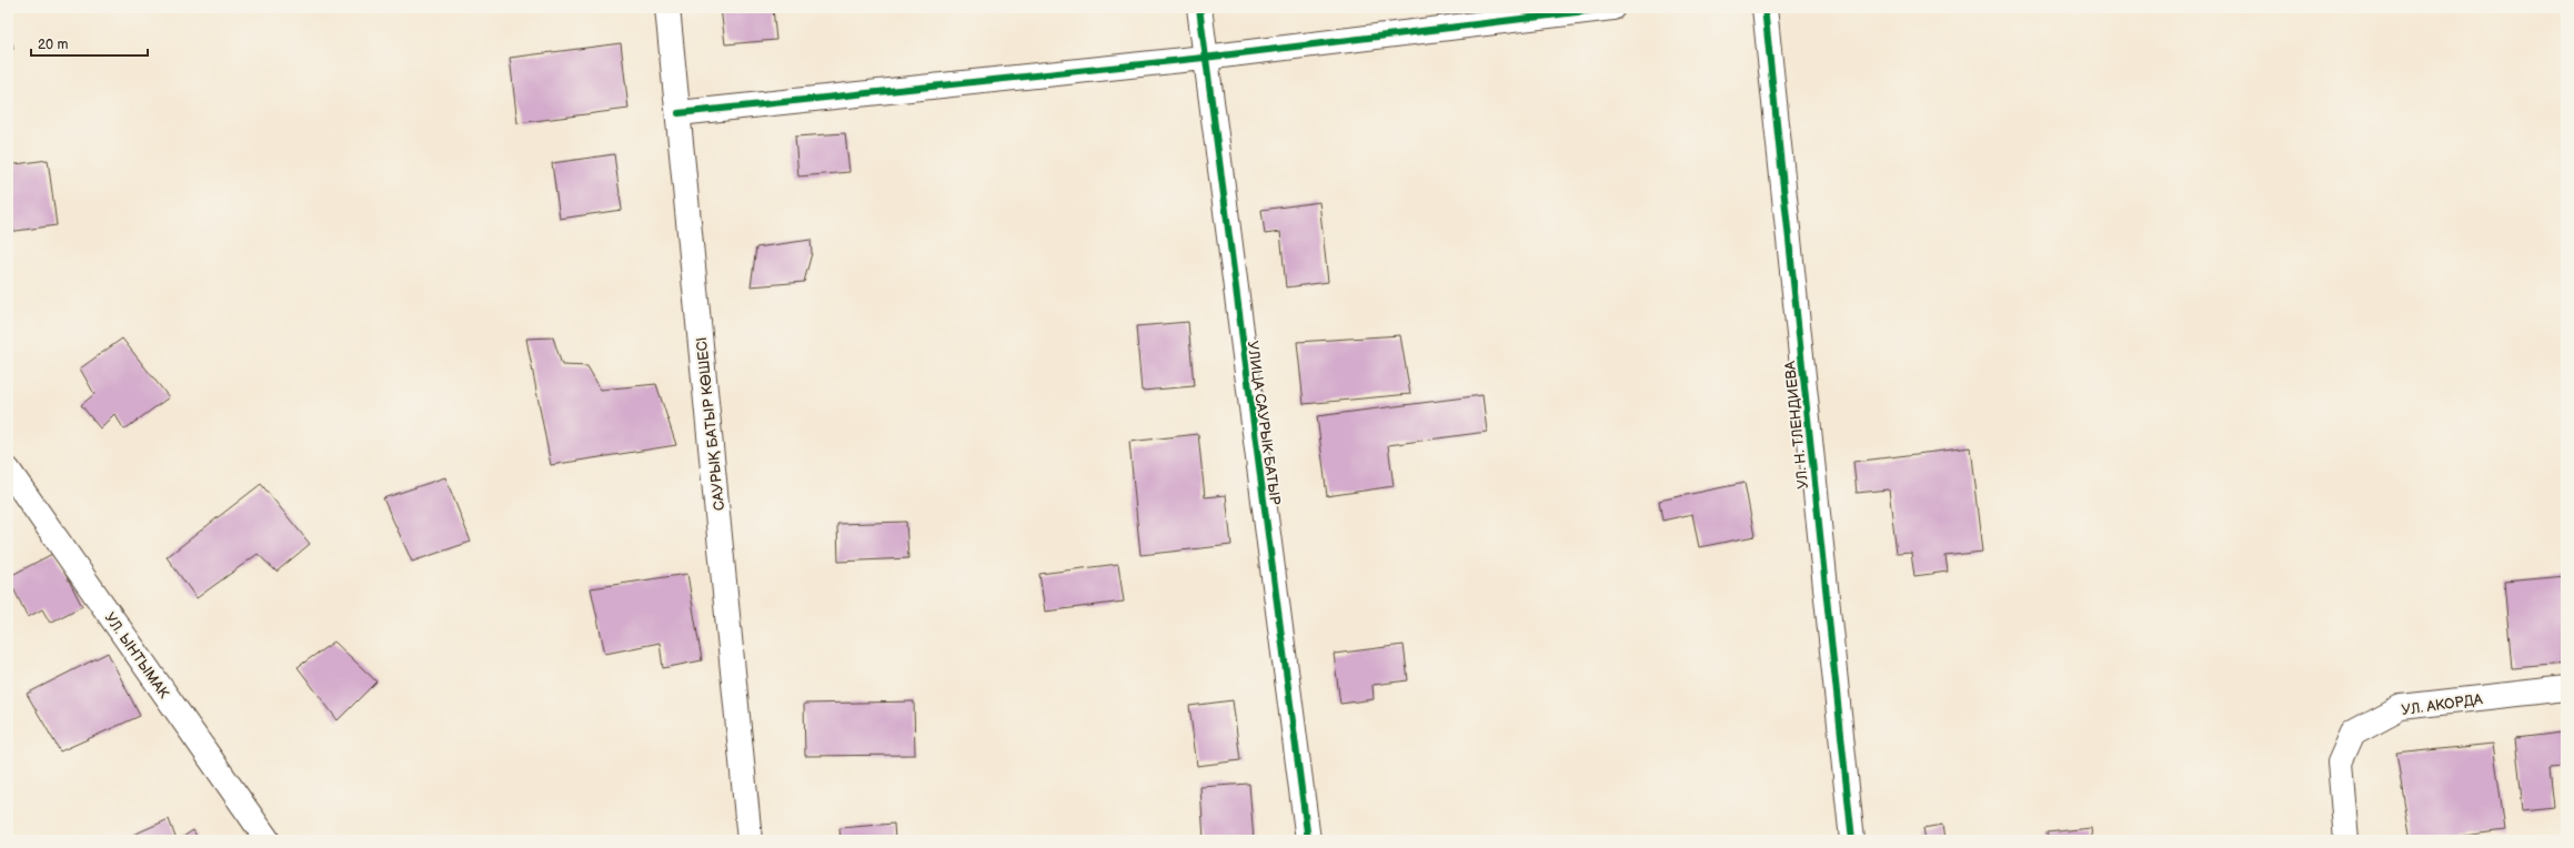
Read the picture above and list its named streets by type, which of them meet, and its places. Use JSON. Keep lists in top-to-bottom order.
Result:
{
  "streets": {
    "street": [
      "УЛИЦА САУРЫК БАТЫР",
      "САУРЫҚ БАТЫР КӨШЕСІ",
      "УЛ. Н. ТЛЕНДИЕВА",
      "УЛ. ЫНТЫМАК",
      "УЛ. АКОРДА"
    ]
  },
  "scale_bar": "20 m"
}
